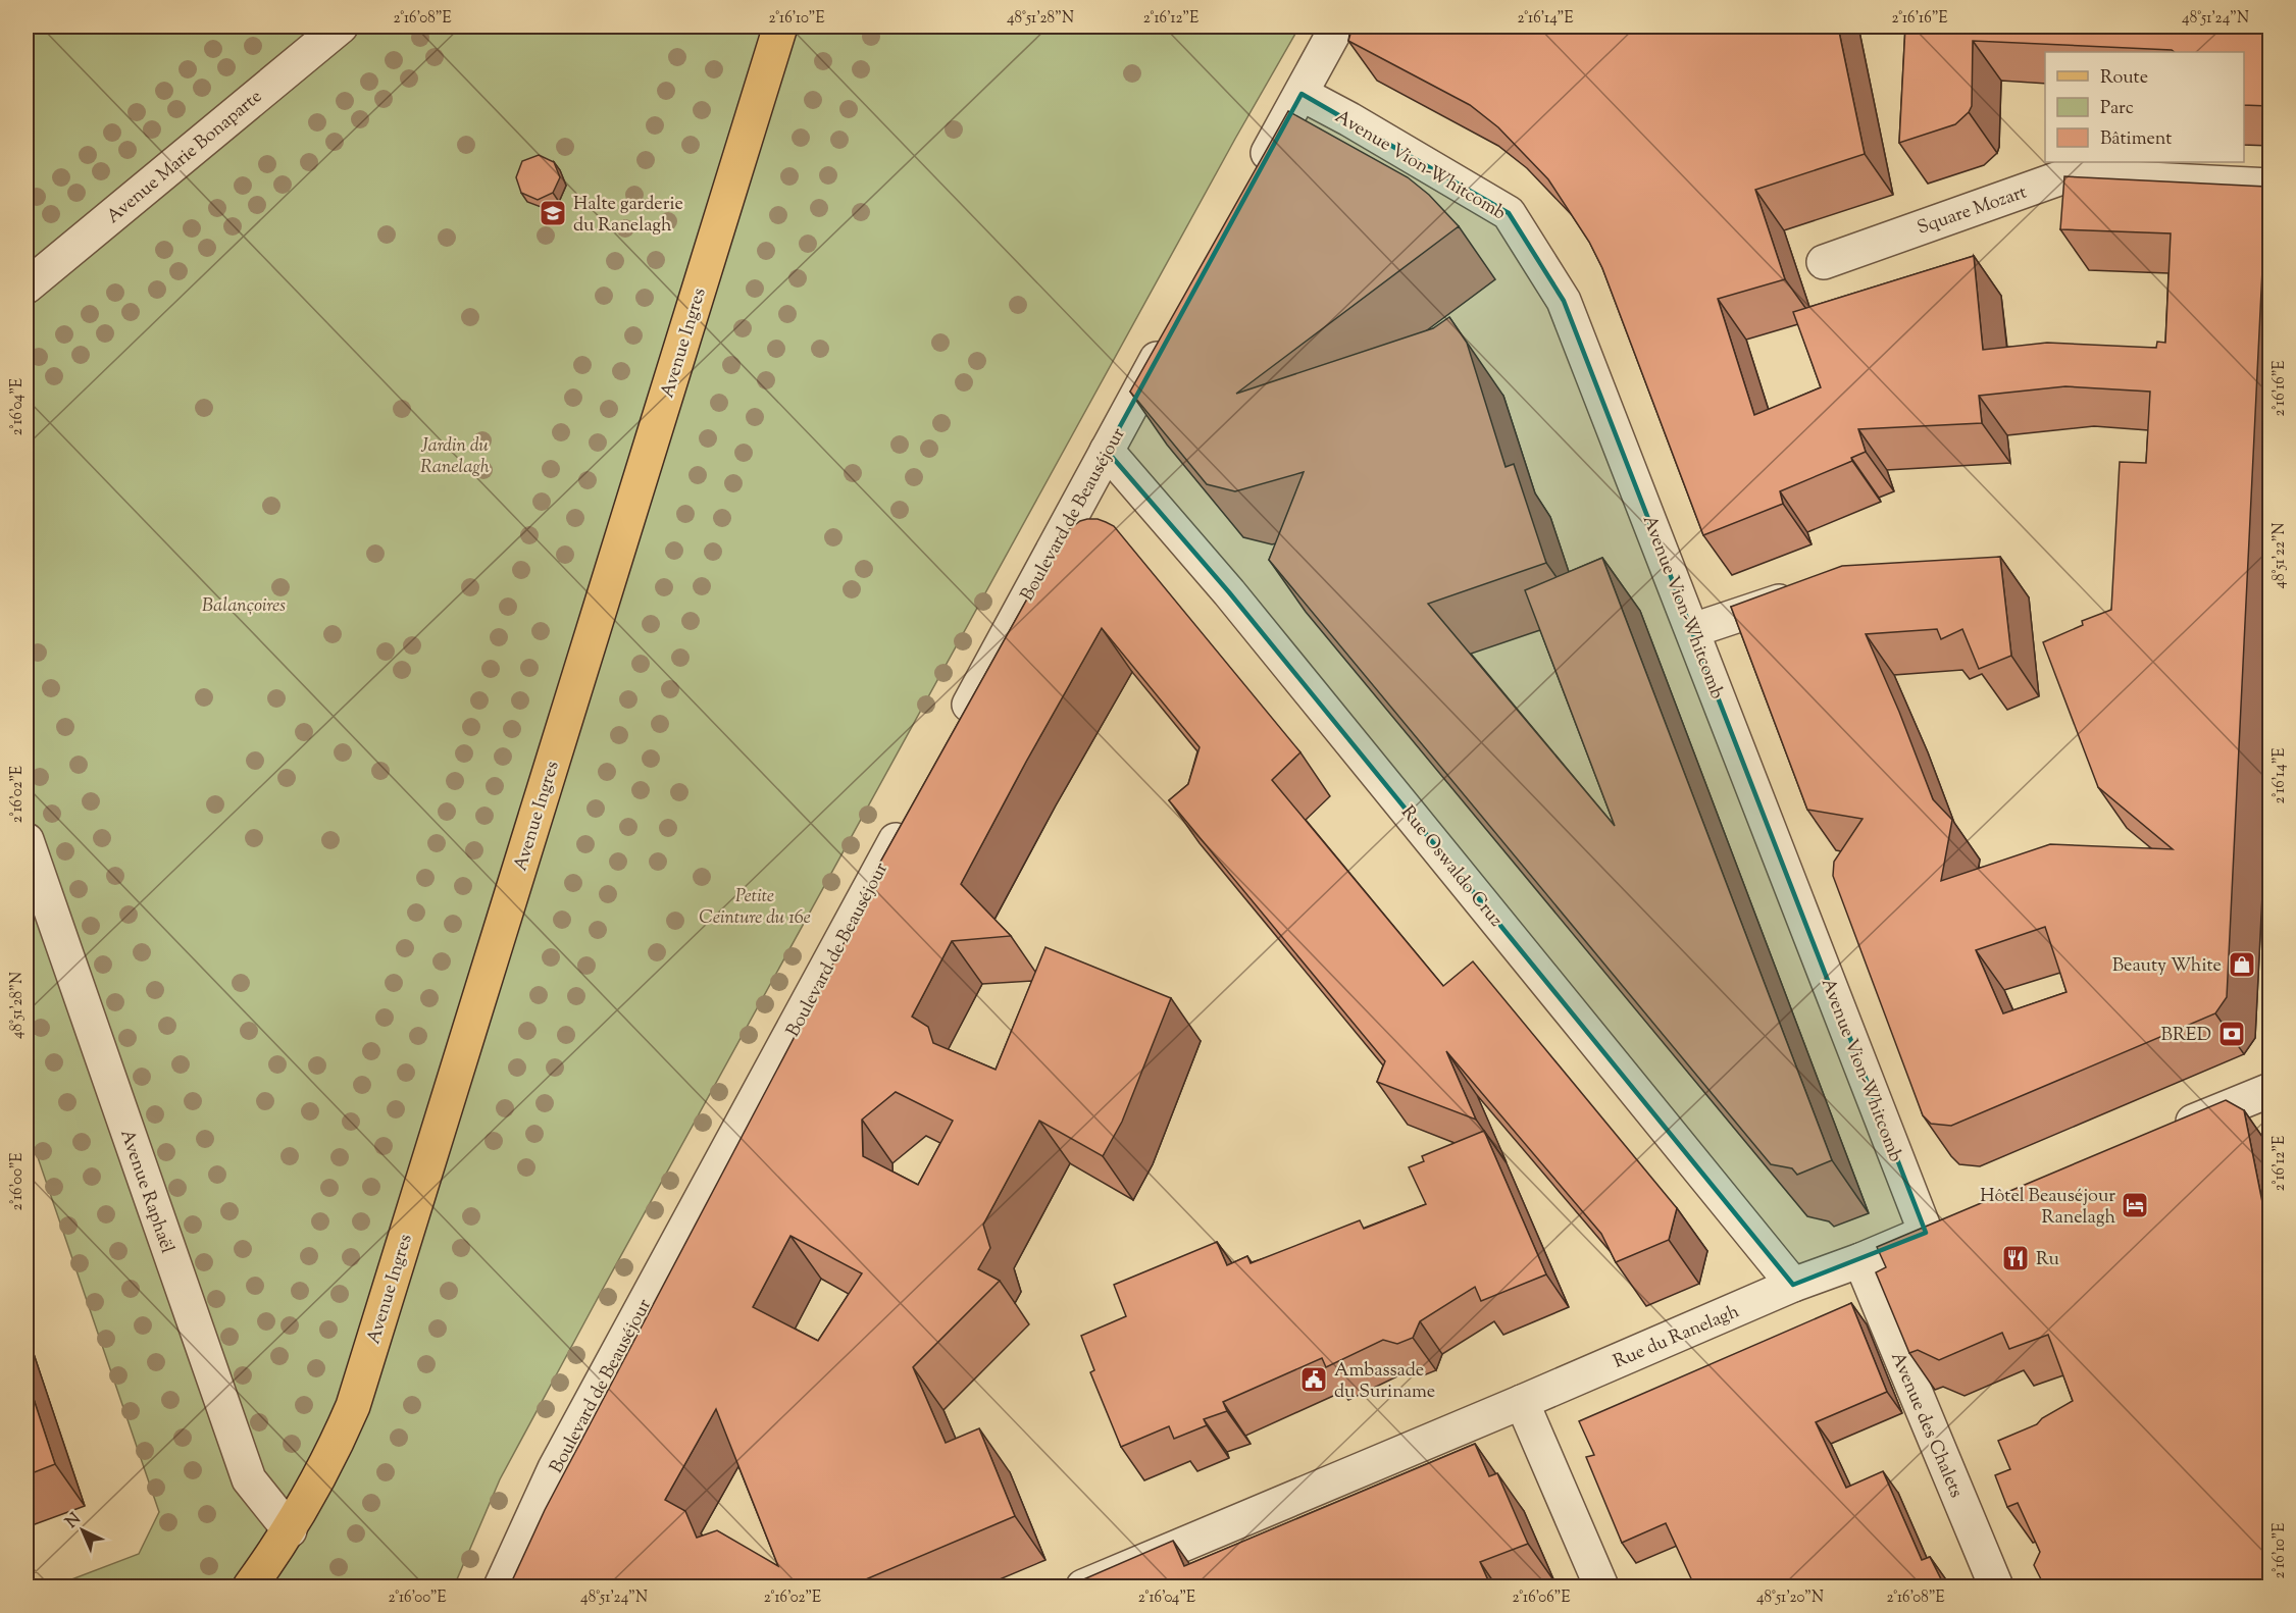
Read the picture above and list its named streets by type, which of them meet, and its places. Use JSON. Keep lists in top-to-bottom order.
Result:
{
  "streets": {
    "main road": ["Avenue Ingres"],
    "street": [
      "Avenue Marie Bonaparte",
      "Avenue Vion-Whitcomb",
      "Square Mozart",
      "Boulevard de Beauséjour",
      "Rue Oswaldo Cruz",
      "Avenue Raphaël",
      "Rue du Ranelagh",
      "Avenue des Chalets"
    ]
  },
  "crossings": [
    ["Avenue Vion-Whitcomb", "Rue du Ranelagh"],
    ["Avenue Ingres", "Avenue Raphaël"],
    ["Boulevard de Beauséjour", "Rue Oswaldo Cruz"],
    ["Rue Oswaldo Cruz", "Rue du Ranelagh"],
    ["Rue du Ranelagh", "Avenue des Chalets"]
  ],
  "parks": ["Jardin du Ranelagh", "Balançoires", "Petite Ceinture du 16e"],
  "places": {
    "school or university": ["Halte garderie du Ranelagh"],
    "shop": ["Beauty White"],
    "bank": ["BRED"],
    "hotel": ["Hôtel Beauséjour Ranelagh"],
    "restaurant": ["Ru"],
    "public building": ["Ambassade du Suriname"]
  },
  "legend": ["Route", "Parc", "Bâtiment"],
  "north": "top left",
  "coordinates": [
    "2°16'08\"E",
    "2°16'10\"E",
    "48°51'28\"N",
    "2°16'12\"E",
    "2°16'14\"E",
    "2°16'16\"E",
    "48°51'24\"N",
    "2°16'04\"E",
    "48°51'22\"N",
    "2°16'02\"E",
    "2°16'00\"E",
    "2°16'06\"E",
    "48°51'20\"N"
  ]
}
